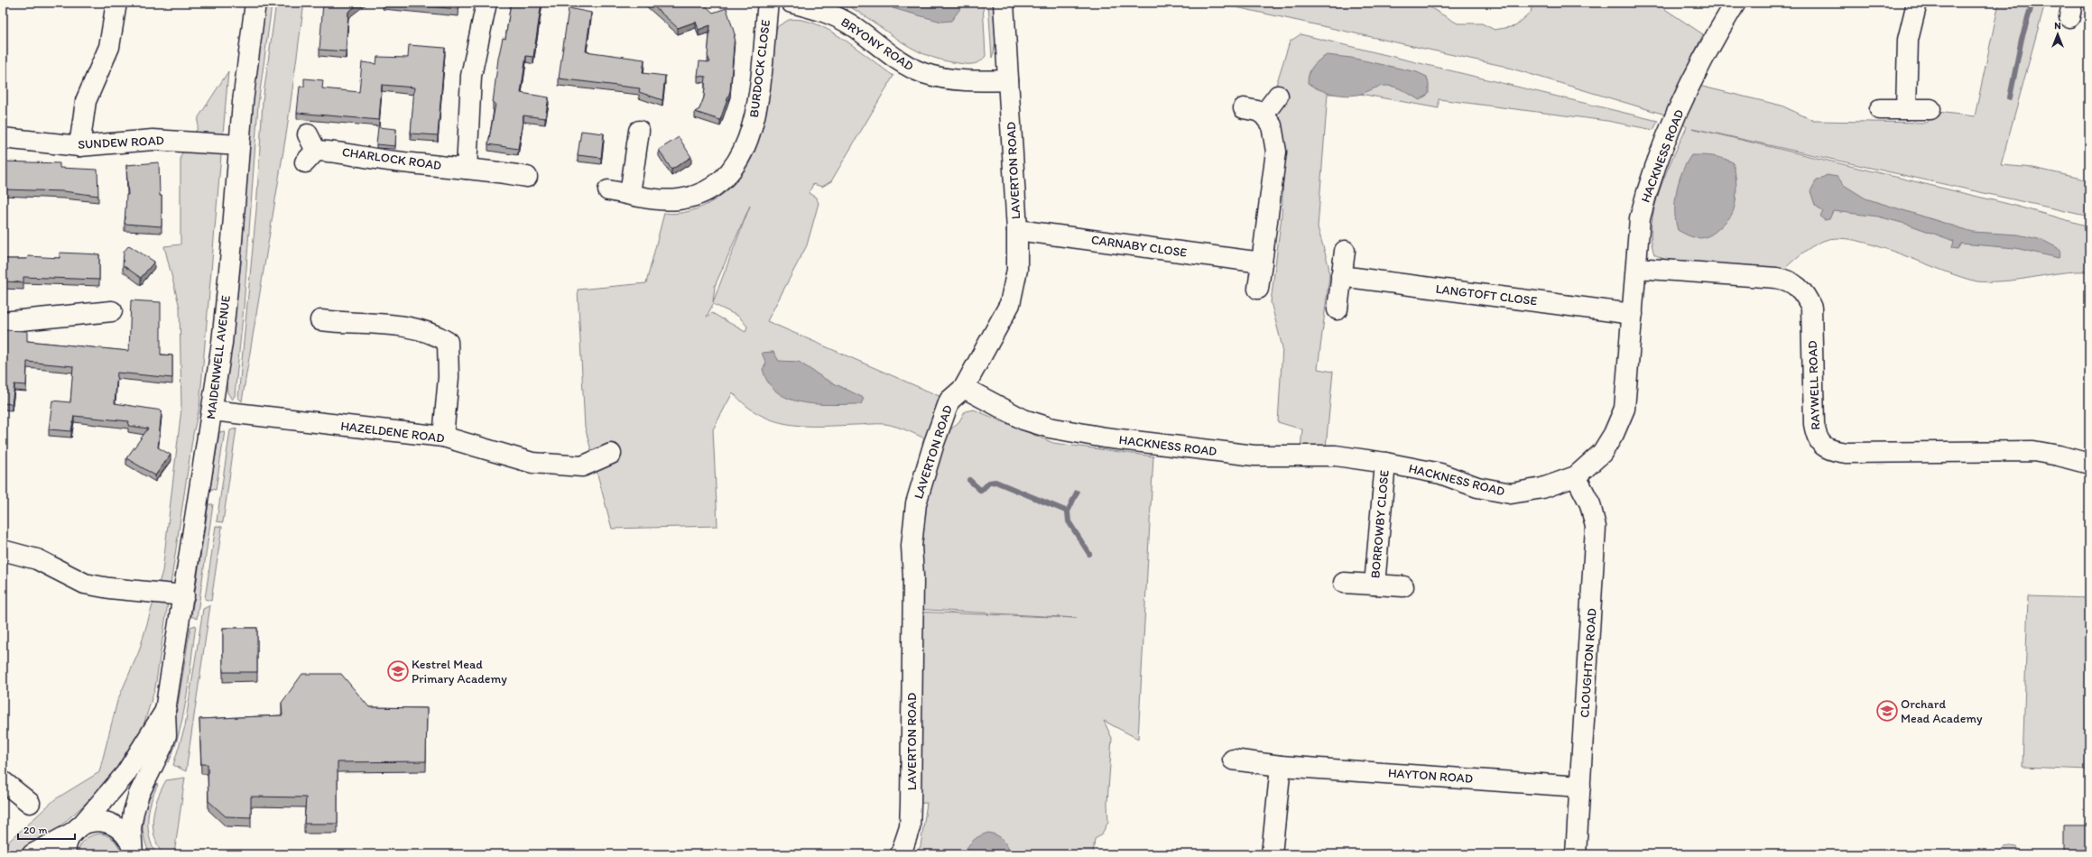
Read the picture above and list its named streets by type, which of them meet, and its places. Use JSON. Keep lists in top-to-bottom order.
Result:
{
  "streets": {
    "street": [
      "BRYONY ROAD",
      "BURDOCK CLOSE",
      "SUNDEW ROAD",
      "HACKNESS ROAD",
      "CHARLOCK ROAD",
      "LAVERTON ROAD",
      "CARNABY CLOSE",
      "LANGTOFT CLOSE",
      "MAIDENWELL AVENUE",
      "RAYWELL ROAD",
      "HAZELDENE ROAD",
      "BORROWBY CLOSE",
      "CLOUGHTON ROAD",
      "HAYTON ROAD"
    ]
  },
  "crossings": [
    ["BRYONY ROAD", "LAVERTON ROAD"],
    ["SUNDEW ROAD", "MAIDENWELL AVENUE"],
    ["HACKNESS ROAD", "LAVERTON ROAD"],
    ["HACKNESS ROAD", "LANGTOFT CLOSE"],
    ["HACKNESS ROAD", "RAYWELL ROAD"],
    ["HACKNESS ROAD", "BORROWBY CLOSE"],
    ["HACKNESS ROAD", "CLOUGHTON ROAD"],
    ["LAVERTON ROAD", "CARNABY CLOSE"],
    ["MAIDENWELL AVENUE", "HAZELDENE ROAD"],
    ["CLOUGHTON ROAD", "HAYTON ROAD"]
  ],
  "places": {
    "school or university": ["Kestrel Mead Primary Academy", "Orchard Mead Academy"]
  },
  "scale_bar": "20 m",
  "north": "top"
}
